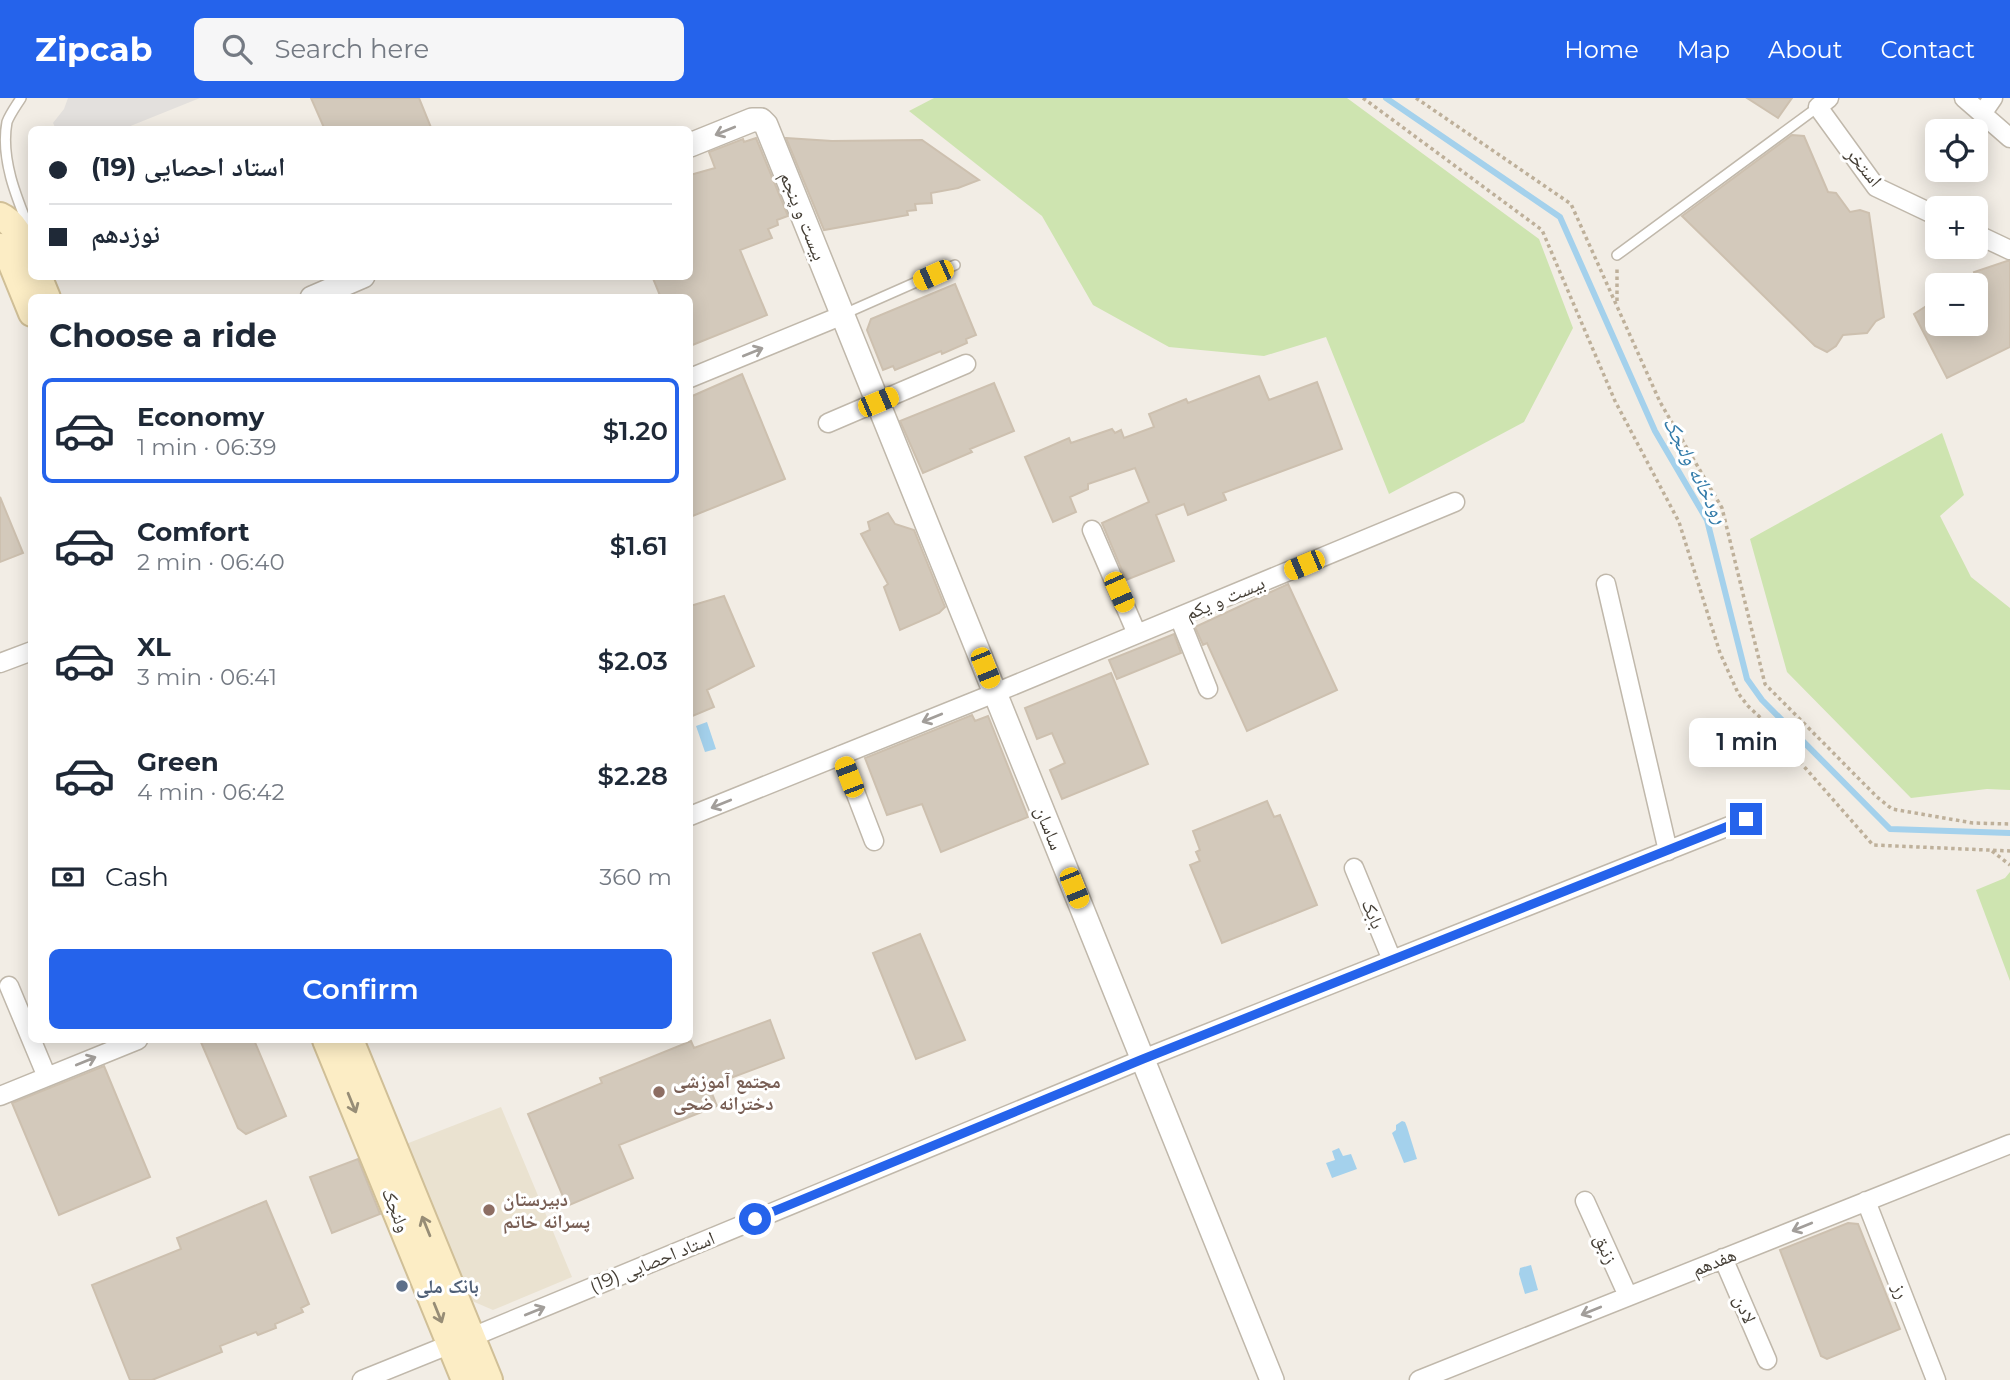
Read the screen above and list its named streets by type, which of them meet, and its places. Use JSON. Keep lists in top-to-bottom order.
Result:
{
  "streets": {
    "main road": ["ولنجک"],
    "street": [
      "استخر",
      "بیست و پنجم",
      "بیست و یکم",
      "ساسان",
      "بابک",
      "زنبق",
      "استاد احصایی (19)",
      "هفدهم",
      "رز",
      "لادن"
    ]
  },
  "crossings": [
    ["بیست و پنجم", "ساسان"],
    ["بیست و یکم", "ساسان"],
    ["ساسان", "استاد احصایی (19)"],
    ["بابک", "استاد احصایی (19)"],
    ["ولنجک", "استاد احصایی (19)"],
    ["زنبق", "هفدهم"],
    ["هفدهم", "رز"],
    ["هفدهم", "لادن"]
  ],
  "one_way": ["بیست و یکم", "استاد احصایی (19)", "هفدهم"],
  "water": ["رودخانه ولنجک"],
  "places": ["مجتمع آموزشی دخترانه ضحی", "دبیرستان پسرانه خاتم", "بانک ملی"],
  "page": {
    "header": "Zipcab",
    "search": "Search here",
    "nav": [
      "Home",
      "Map",
      "About",
      "Contact"
    ],
    "map_buttons": ["+", "−"],
    "banner": ["استاد احصایی (19)", "نوزدهم"],
    "heading": "Choose a ride",
    "list": [
      {
        "name": "Economy",
        "note": "1 min · 06:39",
        "value": "$1.20"
      },
      {
        "name": "Comfort",
        "note": "2 min · 06:40",
        "value": "$1.61"
      },
      {
        "name": "XL",
        "note": "3 min · 06:41",
        "value": "$2.03"
      },
      {
        "name": "Green",
        "note": "4 min · 06:42",
        "value": "$2.28"
      }
    ],
    "bubble": "1 min",
    "pay": ["Cash", "360 m"],
    "buttons": "Confirm"
  }
}
